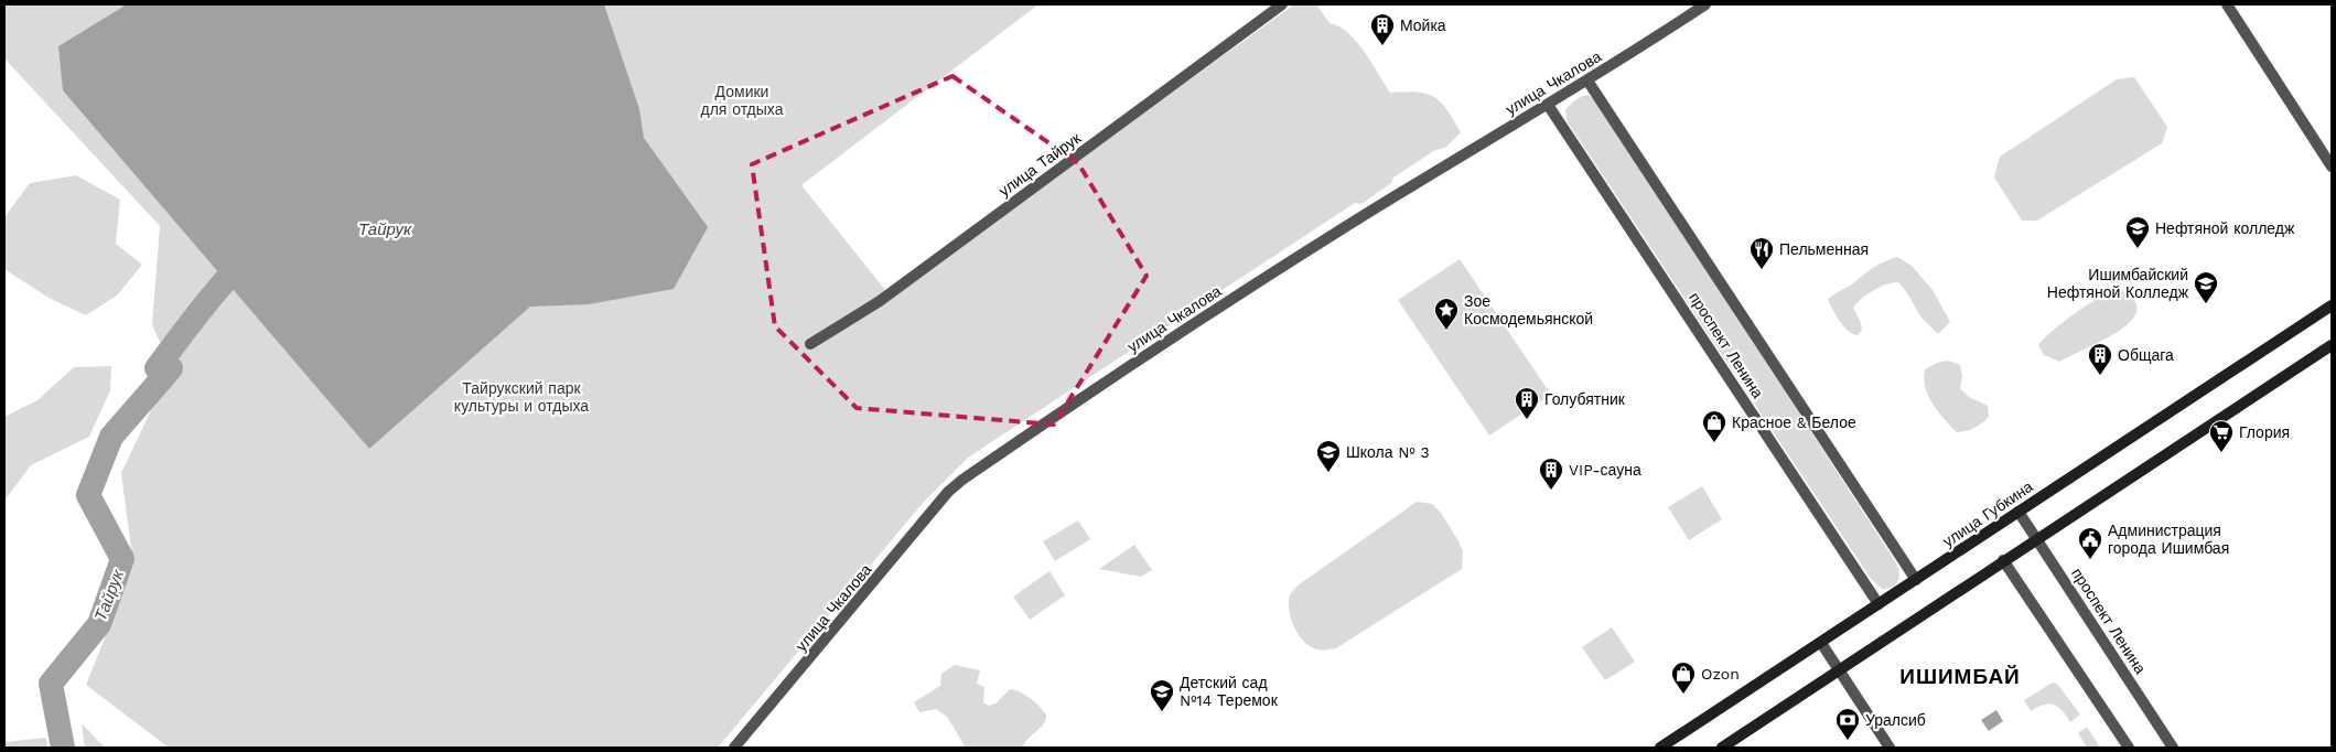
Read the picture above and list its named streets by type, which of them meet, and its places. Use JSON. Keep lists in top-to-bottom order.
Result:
{
  "streets": {
    "main road": ["улица Губкина"],
    "street": ["улица Чкалова", "улица Тайрук", "проспект Ленина"]
  },
  "crossings": [
    ["улица Чкалова", "проспект Ленина"],
    ["проспект Ленина", "улица Губкина"]
  ],
  "districts": ["ИШИМБАЙ"],
  "water": ["Тайрук"],
  "parks": ["Домики для отдыха", "Тайрукский парк культуры и отдыха"],
  "places": {
    "building": [
      "Мойка",
      "Общага",
      "Голубятник",
      "VIP-сауна"
    ],
    "school or university": [
      "Нефтяной колледж",
      "Ишимбайский Нефтяной Колледж",
      "Школа № 3",
      "Детский сад №14 Теремок"
    ],
    "restaurant": ["Пельменная"],
    "place": ["Зое Космодемьянской"],
    "shop": ["Красное & Белое", "Ozon"],
    "supermarket": ["Глория"],
    "public building": ["Администрация города Ишимбая"],
    "bank": ["Уралсиб"]
  }
}
